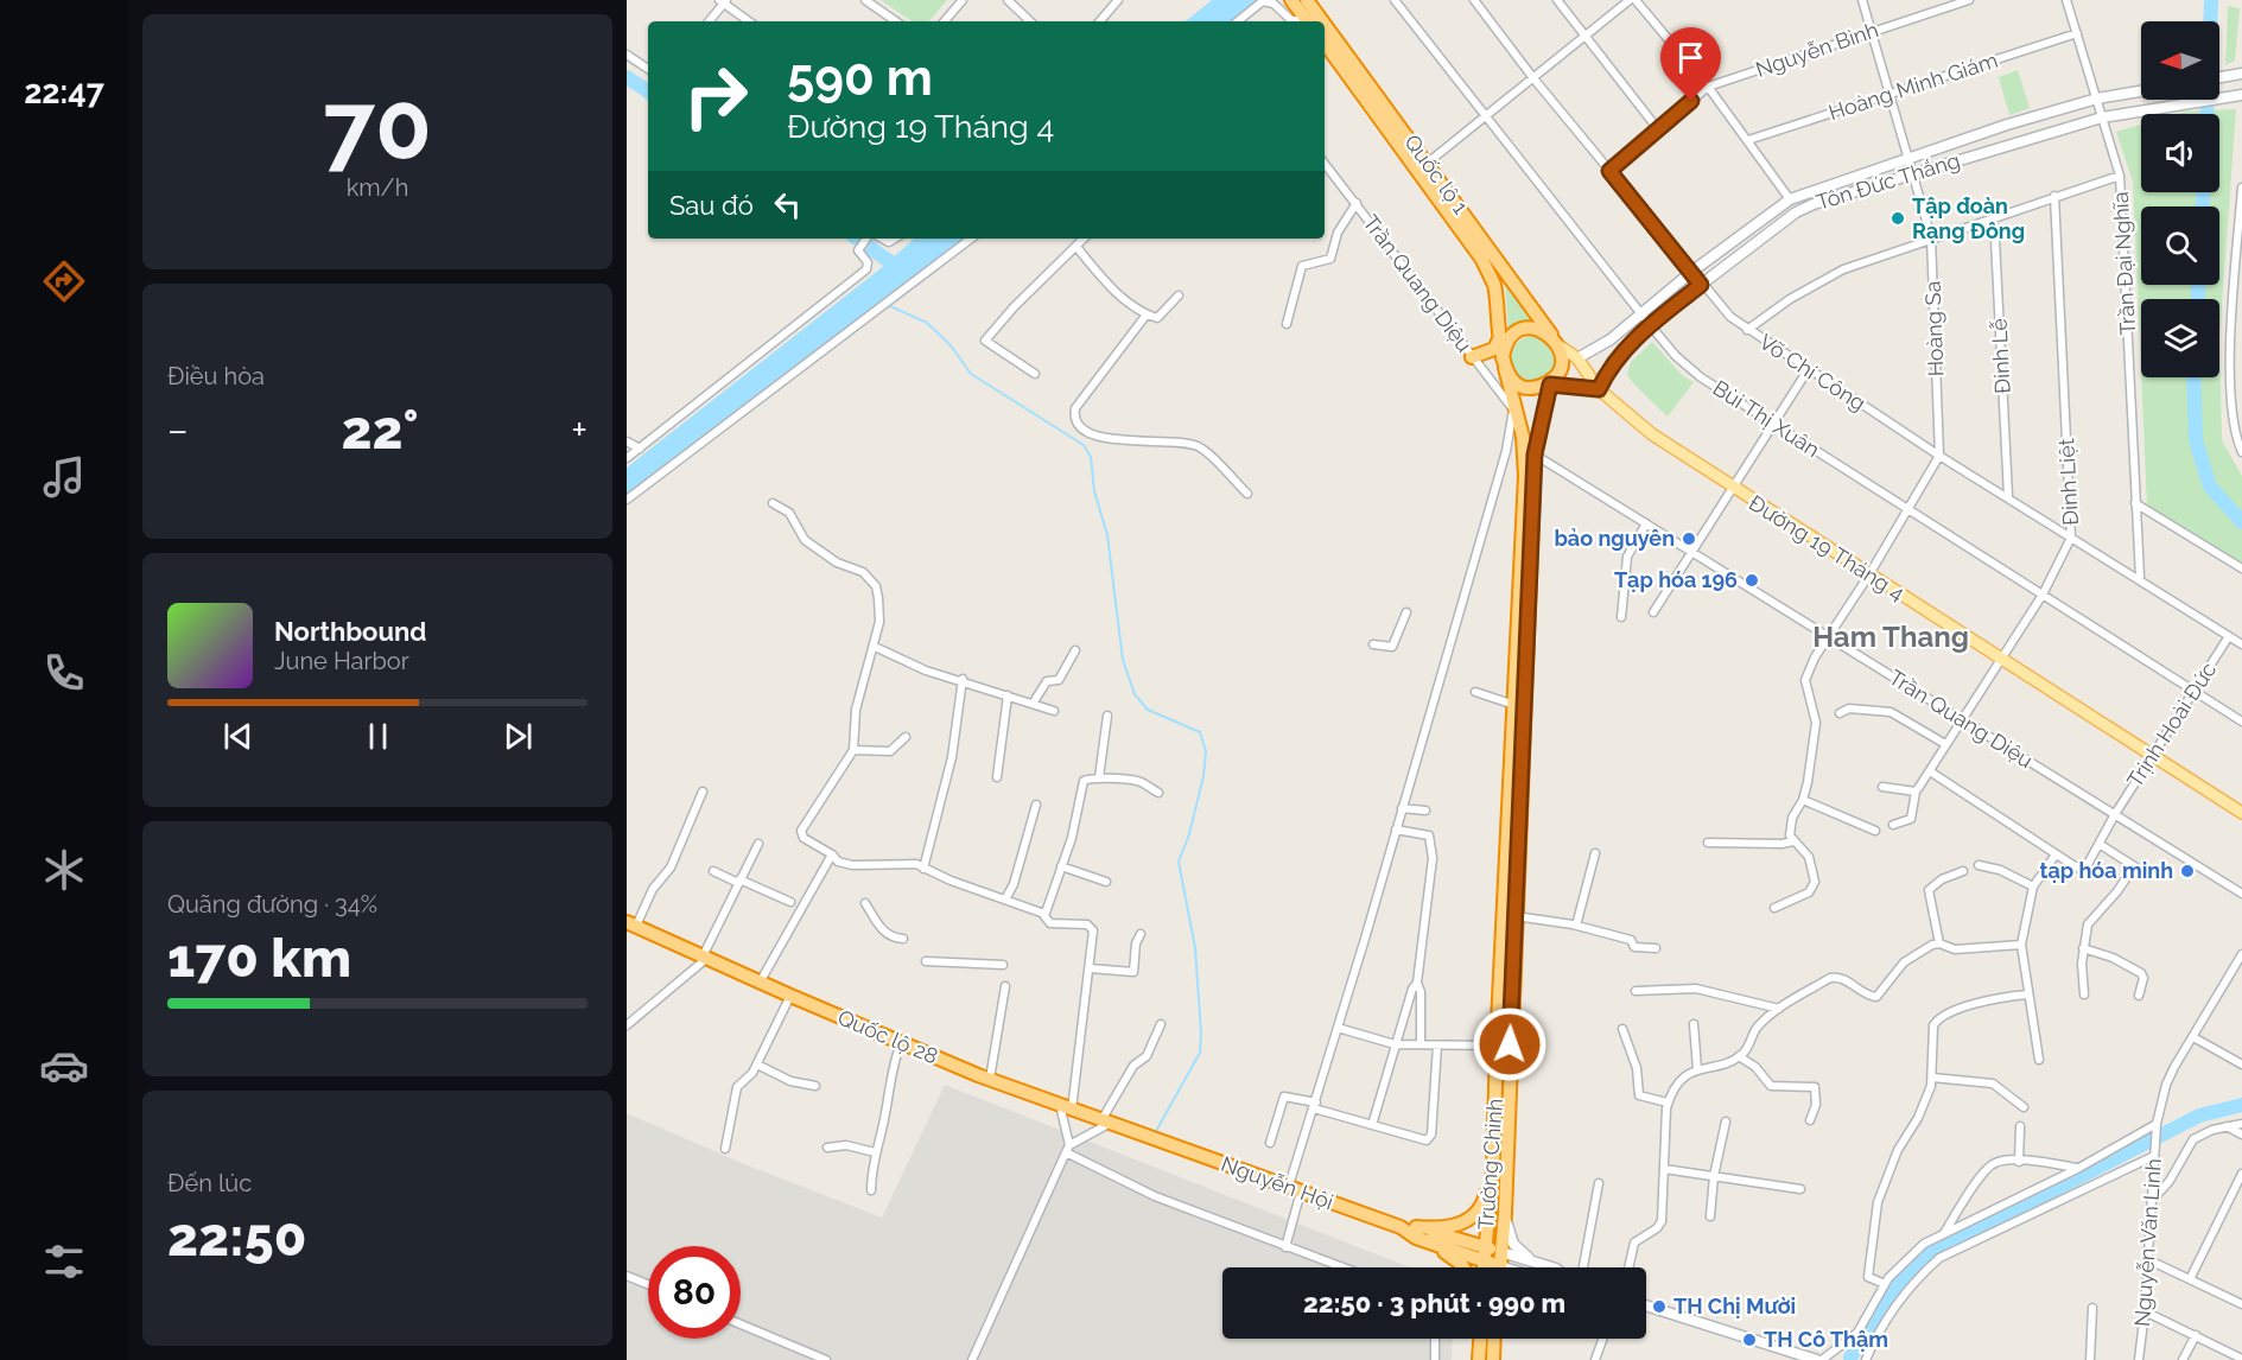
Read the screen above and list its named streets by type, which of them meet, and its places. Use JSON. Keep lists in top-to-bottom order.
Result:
{
  "streets": {
    "highway": [
      "Quốc lộ 1",
      "Quốc lộ 28",
      "Trường Chinh",
      "Nguyễn Hội"
    ],
    "main road": ["Tôn Đức Thắng", "Đường 19 Tháng 4"],
    "street": [
      "Nguyễn Bình",
      "Hoàng Minh Giám",
      "Trần Đại Nghĩa",
      "Trần Quang Diệu",
      "Hoàng Sa",
      "Đinh Lễ",
      "Võ Chí Công",
      "Bùi Thị Xuân",
      "Đinh Liệt",
      "Trịnh Hoài Đức",
      "Nguyễn Văn Linh"
    ]
  },
  "crossings": [
    ["Nguyễn Bình", "Hoàng Sa"],
    ["Nguyễn Bình", "Võ Chí Công"],
    ["Hoàng Minh Giám", "Trần Đại Nghĩa"],
    ["Hoàng Minh Giám", "Hoàng Sa"],
    ["Quốc lộ 1", "Đường 19 Tháng 4"],
    ["Quốc lộ 1", "Trường Chinh"],
    ["Tôn Đức Thắng", "Trần Đại Nghĩa"],
    ["Tôn Đức Thắng", "Hoàng Sa"],
    ["Tôn Đức Thắng", "Võ Chí Công"],
    ["Tôn Đức Thắng", "Bùi Thị Xuân"],
    ["Tôn Đức Thắng", "Đường 19 Tháng 4"],
    ["Trần Đại Nghĩa", "Võ Chí Công"],
    ["Trần Quang Diệu", "Đinh Liệt"],
    ["Trần Quang Diệu", "Trịnh Hoài Đức"],
    ["Trần Quang Diệu", "Trường Chinh"],
    ["Hoàng Sa", "Võ Chí Công"],
    ["Đinh Lễ", "Võ Chí Công"],
    ["Võ Chí Công", "Đinh Liệt"],
    ["Võ Chí Công", "Trịnh Hoài Đức"],
    ["Bùi Thị Xuân", "Đinh Liệt"],
    ["Bùi Thị Xuân", "Trịnh Hoài Đức"],
    ["Đinh Liệt", "Đường 19 Tháng 4"],
    ["Đường 19 Tháng 4", "Trịnh Hoài Đức"],
    ["Đường 19 Tháng 4", "Trường Chinh"],
    ["Quốc lộ 28", "Nguyễn Hội"],
    ["Trường Chinh", "Nguyễn Hội"]
  ],
  "districts": ["Ham Thang"],
  "places": [
    "Tập đoàn Rạng Đông",
    "bảo nguyên",
    "Tạp hóa 196",
    "tạp hóa minh",
    "TH Chị Mười",
    "TH Cô Thậm"
  ],
  "north": "left",
  "page": {
    "tabs": "22:47",
    "tile": [
      ["70", "km/h"],
      "Điều hòa",
      ["Quãng đường · 34%", "170 km"],
      ["Đến lúc", "22:50"]
    ],
    "turn": ["590 m", "Đường 19 Tháng 4"],
    "then": "Sau đó",
    "heat": ["−", "22°", "+"],
    "song": ["Northbound", "June Harbor"],
    "limit": "80",
    "trip": "22:50 · 3 phút · 990 m"
  }
}
